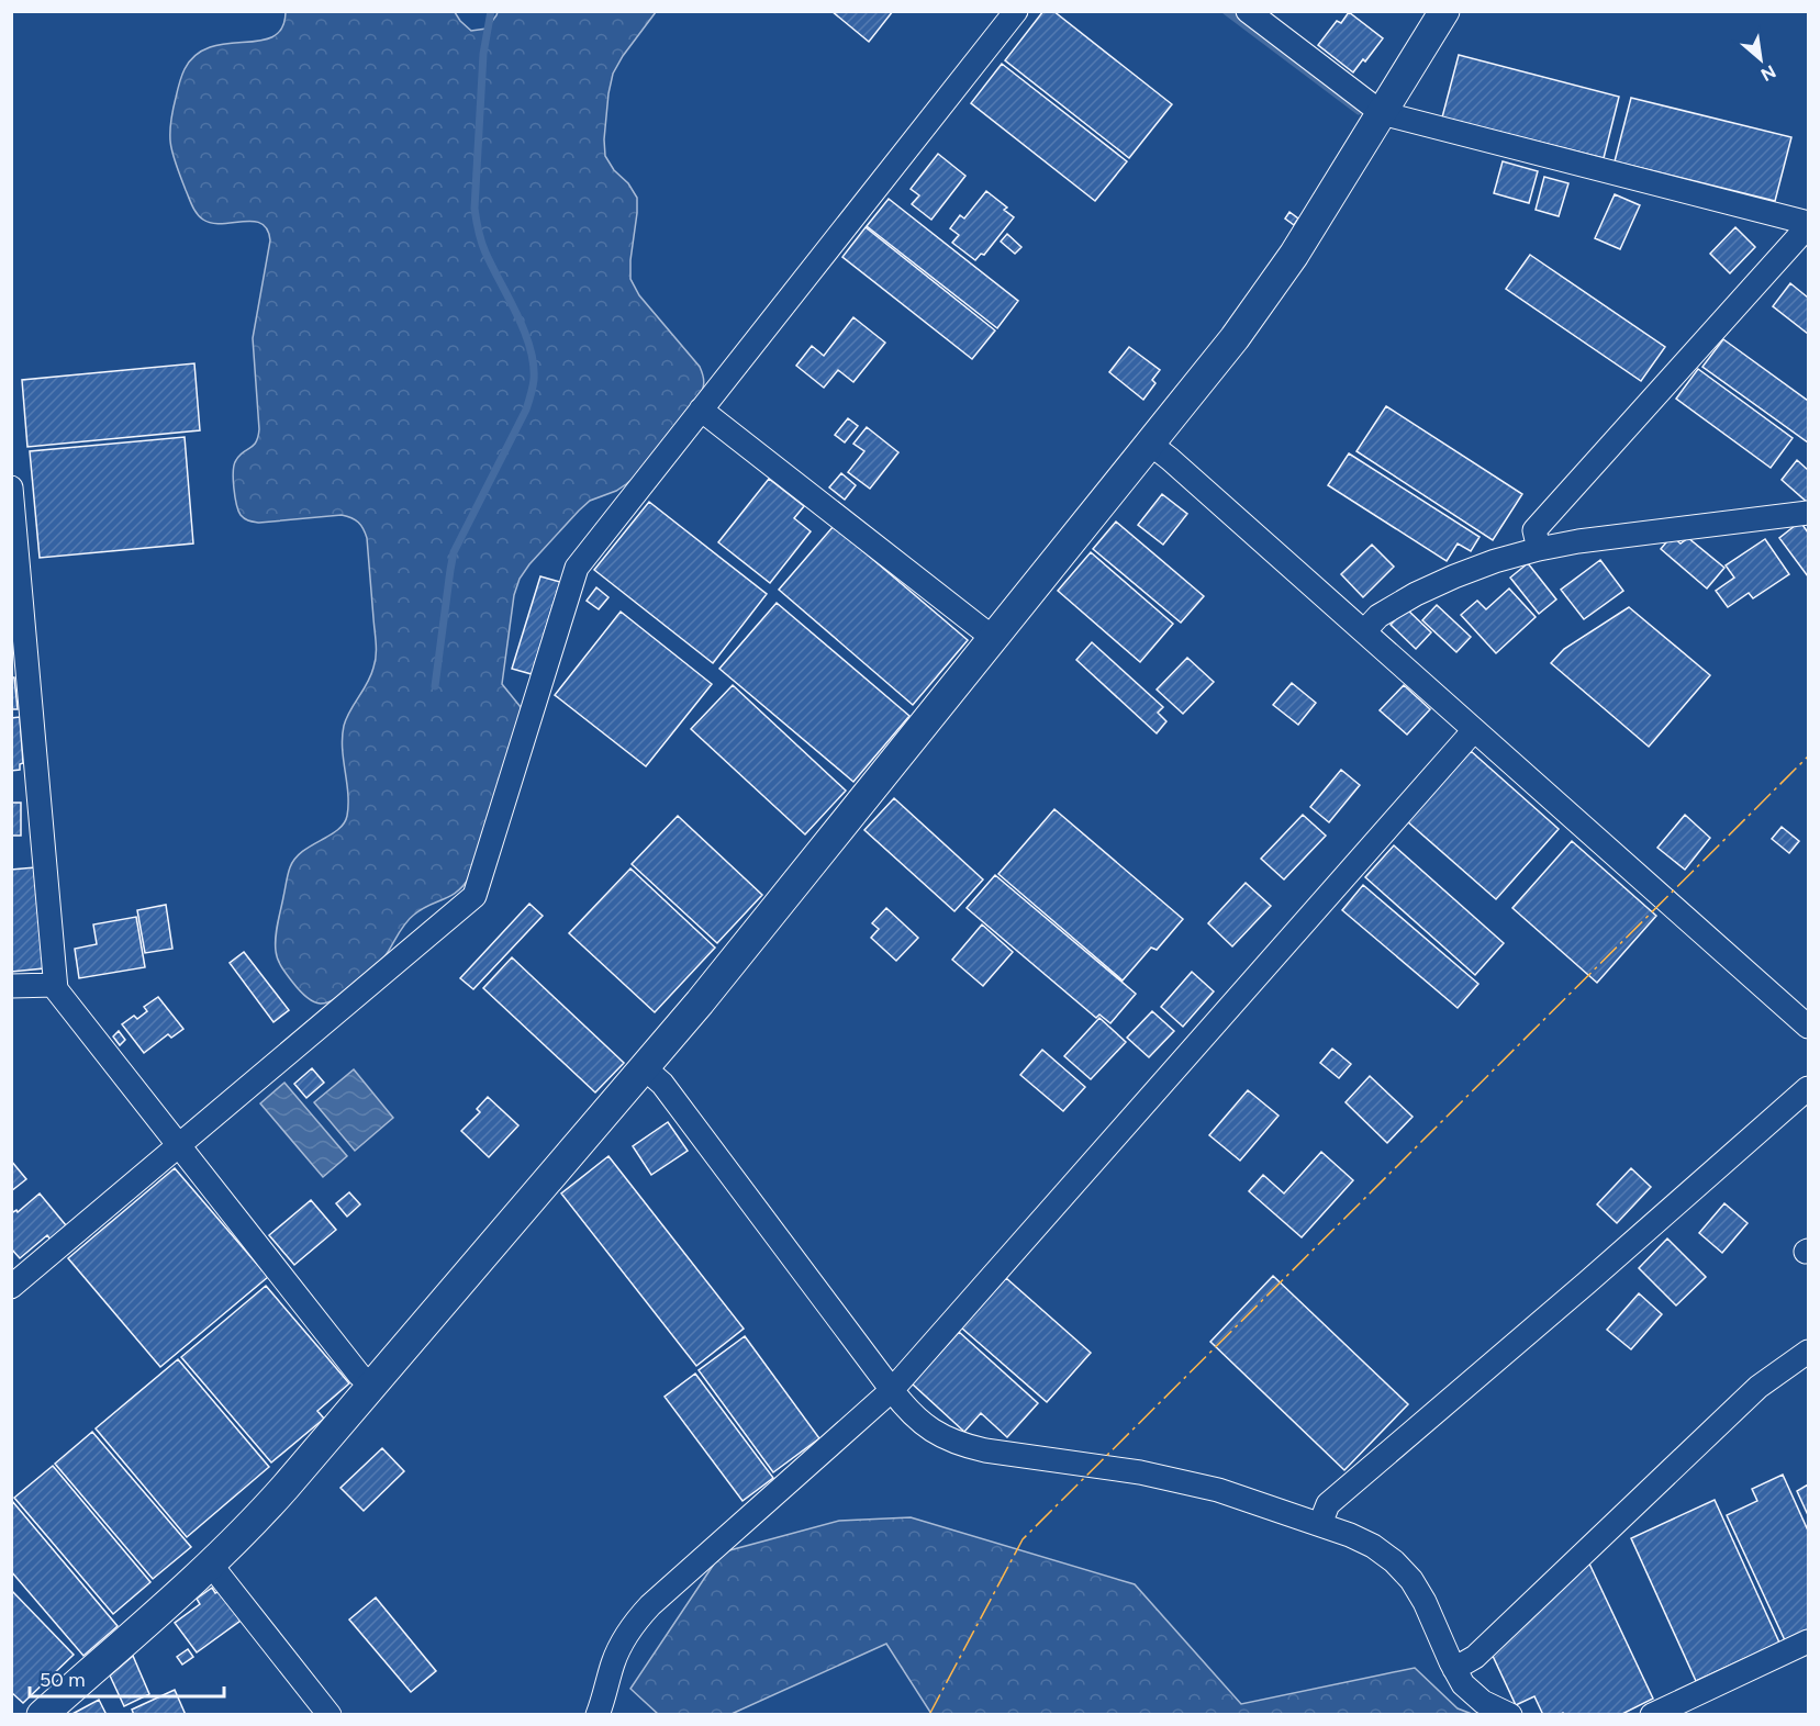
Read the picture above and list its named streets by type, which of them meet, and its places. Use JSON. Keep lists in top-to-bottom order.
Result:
{
  "scale_bar": "50 m",
  "north": "bottom right"
}
